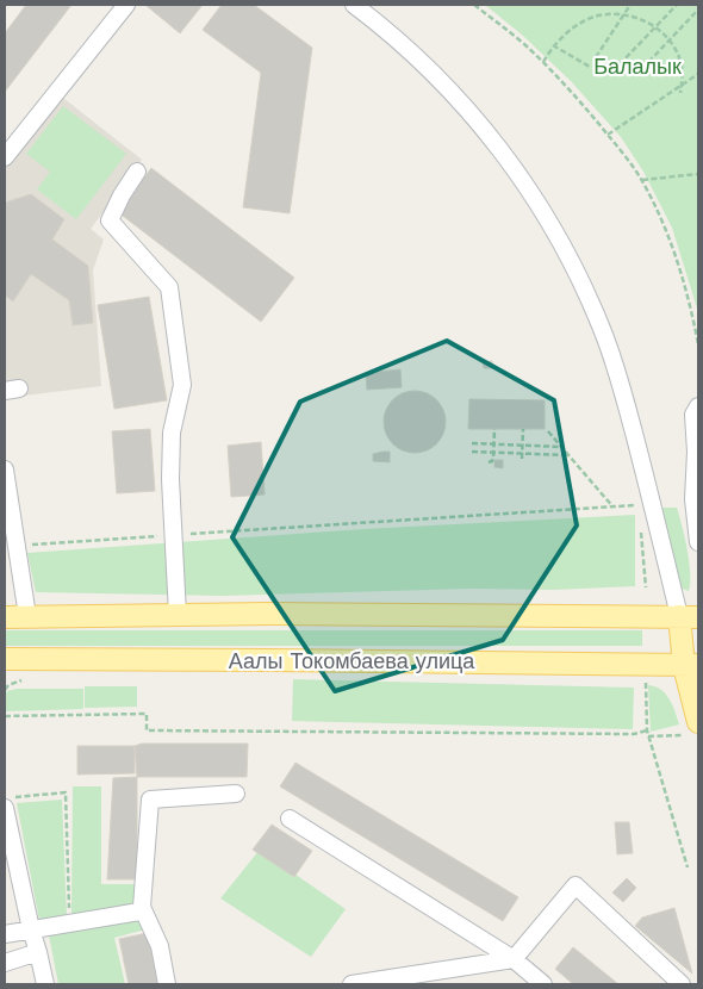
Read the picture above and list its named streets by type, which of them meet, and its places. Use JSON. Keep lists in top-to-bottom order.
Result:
{
  "streets": {
    "main road": ["Аалы Токомбаева улица"]
  },
  "parks": ["Балалык"]
}
